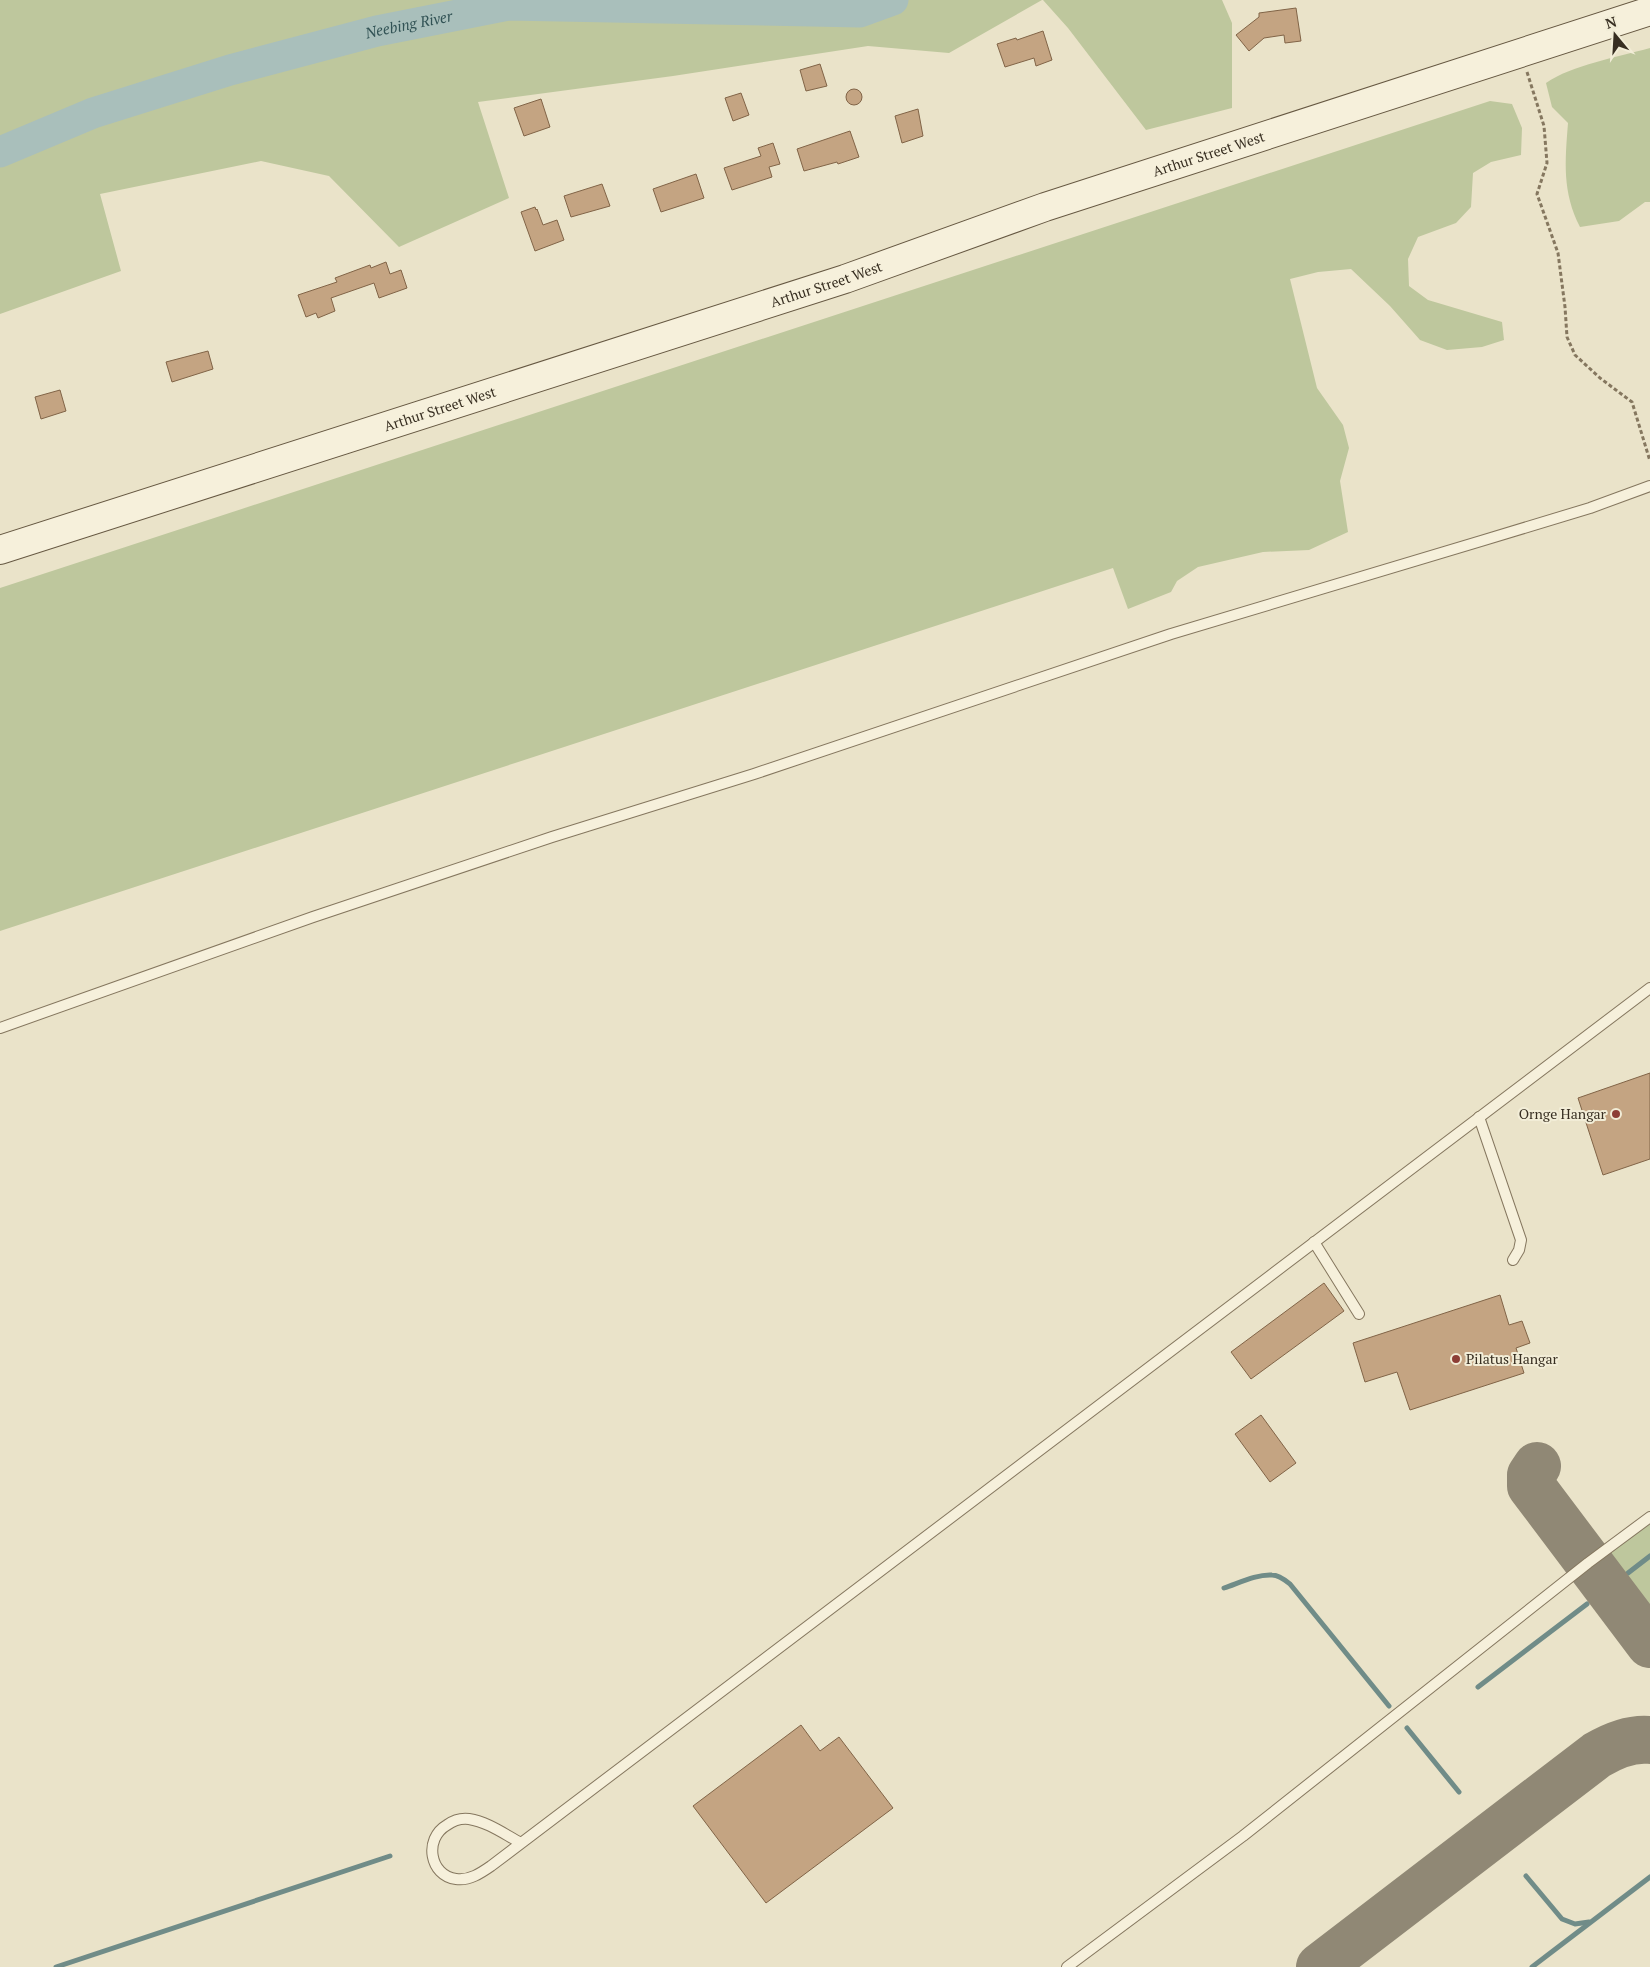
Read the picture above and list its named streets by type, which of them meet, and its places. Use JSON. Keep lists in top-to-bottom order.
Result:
{
  "streets": {
    "main road": ["Arthur Street West"]
  },
  "water": ["Neebing River"],
  "places": ["Ornge Hangar", "Pilatus Hangar"],
  "north": "top"
}
